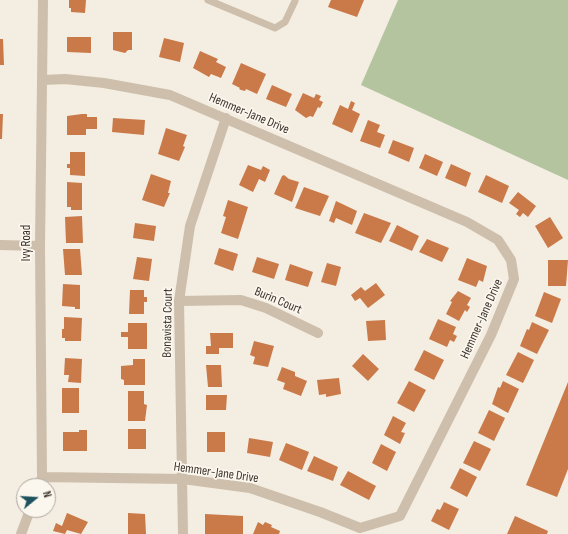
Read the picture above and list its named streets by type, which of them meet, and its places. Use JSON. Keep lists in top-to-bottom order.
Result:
{
  "streets": {
    "street": [
      "Hemmer-Jane Drive",
      "Ivy Road",
      "Burin Court",
      "Bonavista Court"
    ]
  },
  "crossings": [
    ["Hemmer-Jane Drive", "Ivy Road"],
    ["Hemmer-Jane Drive", "Bonavista Court"],
    ["Burin Court", "Bonavista Court"]
  ],
  "north": "right"
}
